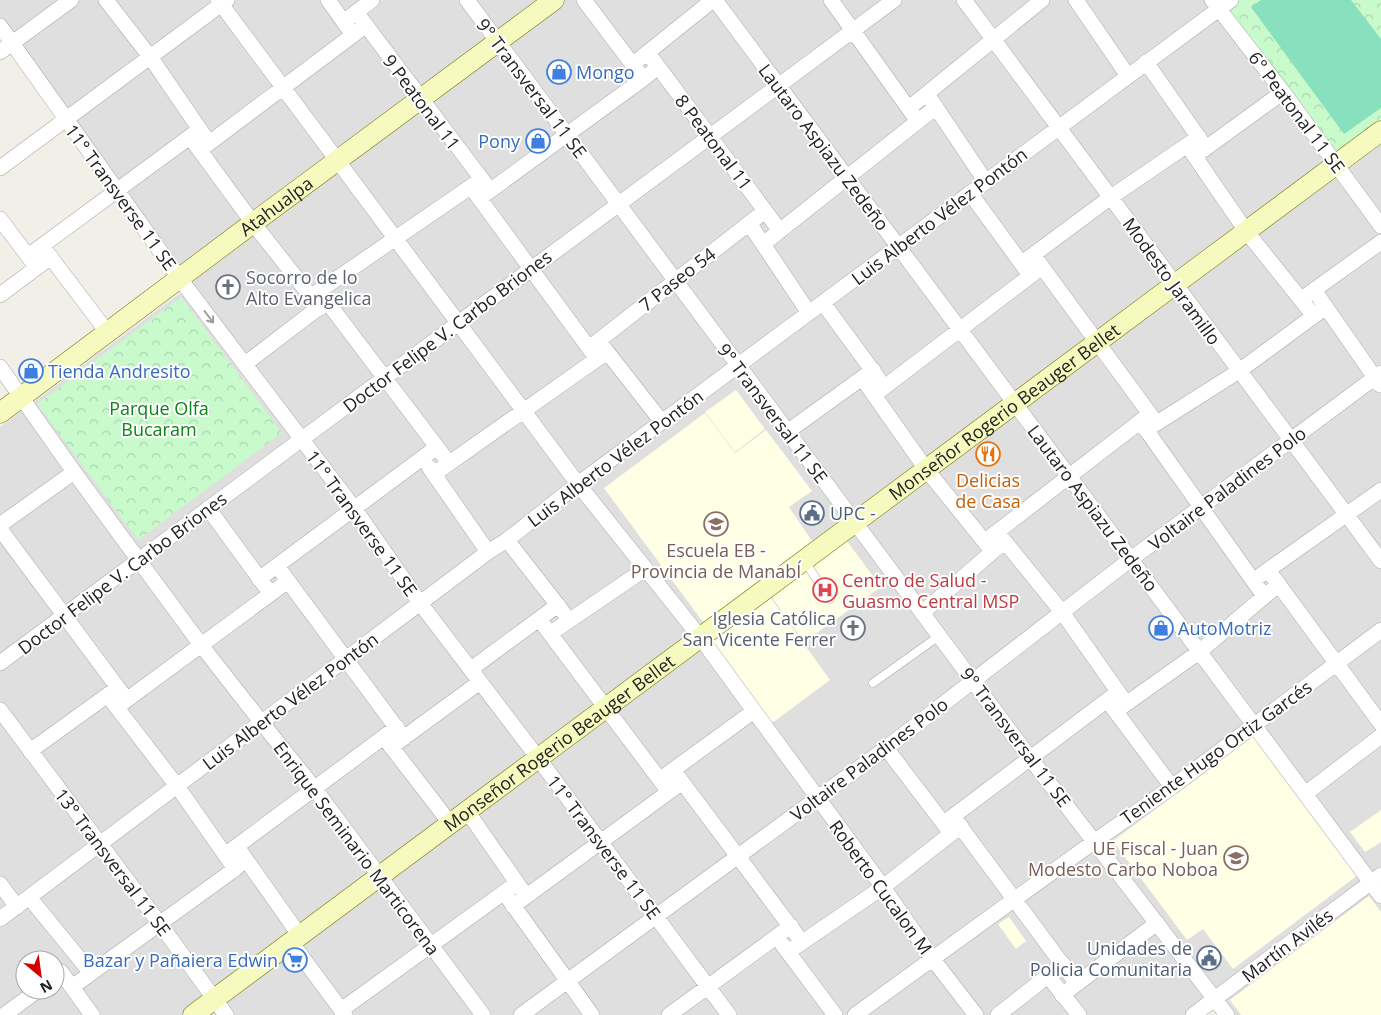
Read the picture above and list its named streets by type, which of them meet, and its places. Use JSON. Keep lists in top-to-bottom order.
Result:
{
  "streets": {
    "street": [
      "9° Transversal 11 SE",
      "9 Peatonal 11",
      "6° Peatonal 11 SE",
      "8 Peatonal 11",
      "Lautaro Aspiazu Zedeño",
      "11° Transverse 11 SE",
      "Atahualpa",
      "Luis Alberto Vélez Pontón",
      "7 Paseo 54",
      "Modesto Jaramillo",
      "Doctor Felipe V. Carbo Briones",
      "Monseñor Rogerio Beauger Bellet",
      "Voltaire Paladines Polo",
      "Teniente Hugo Ortiz Garcés",
      "Enrique Seminario Marticorena",
      "13° Transversal 11 SE",
      "Roberto Cucalon M",
      "Martín Avilés"
    ]
  },
  "crossings": [
    ["9° Transversal 11 SE", "Atahualpa"],
    ["9° Transversal 11 SE", "Luis Alberto Vélez Pontón"],
    ["9° Transversal 11 SE", "7 Paseo 54"],
    ["9° Transversal 11 SE", "Doctor Felipe V. Carbo Briones"],
    ["9° Transversal 11 SE", "Monseñor Rogerio Beauger Bellet"],
    ["9° Transversal 11 SE", "Voltaire Paladines Polo"],
    ["9° Transversal 11 SE", "Teniente Hugo Ortiz Garcés"],
    ["9° Transversal 11 SE", "Martín Avilés"],
    ["9 Peatonal 11", "Atahualpa"],
    ["9 Peatonal 11", "Luis Alberto Vélez Pontón"],
    ["9 Peatonal 11", "7 Paseo 54"],
    ["9 Peatonal 11", "Doctor Felipe V. Carbo Briones"],
    ["6° Peatonal 11 SE", "Luis Alberto Vélez Pontón"],
    ["6° Peatonal 11 SE", "Monseñor Rogerio Beauger Bellet"],
    ["8 Peatonal 11", "7 Paseo 54"],
    ["8 Peatonal 11", "Doctor Felipe V. Carbo Briones"],
    ["Lautaro Aspiazu Zedeño", "Luis Alberto Vélez Pontón"],
    ["Lautaro Aspiazu Zedeño", "Doctor Felipe V. Carbo Briones"],
    ["Lautaro Aspiazu Zedeño", "Monseñor Rogerio Beauger Bellet"],
    ["Lautaro Aspiazu Zedeño", "Voltaire Paladines Polo"],
    ["Lautaro Aspiazu Zedeño", "Teniente Hugo Ortiz Garcés"],
    ["Lautaro Aspiazu Zedeño", "Martín Avilés"],
    ["11° Transverse 11 SE", "Atahualpa"],
    ["11° Transverse 11 SE", "Luis Alberto Vélez Pontón"],
    ["11° Transverse 11 SE", "Doctor Felipe V. Carbo Briones"],
    ["11° Transverse 11 SE", "Monseñor Rogerio Beauger Bellet"],
    ["11° Transverse 11 SE", "Voltaire Paladines Polo"],
    ["Atahualpa", "Enrique Seminario Marticorena"],
    ["Luis Alberto Vélez Pontón", "Modesto Jaramillo"],
    ["Luis Alberto Vélez Pontón", "Enrique Seminario Marticorena"],
    ["Luis Alberto Vélez Pontón", "13° Transversal 11 SE"],
    ["Modesto Jaramillo", "Monseñor Rogerio Beauger Bellet"],
    ["Modesto Jaramillo", "Voltaire Paladines Polo"],
    ["Doctor Felipe V. Carbo Briones", "Enrique Seminario Marticorena"],
    ["Monseñor Rogerio Beauger Bellet", "Enrique Seminario Marticorena"],
    ["Monseñor Rogerio Beauger Bellet", "13° Transversal 11 SE"],
    ["Monseñor Rogerio Beauger Bellet", "Roberto Cucalon M"],
    ["Voltaire Paladines Polo", "Roberto Cucalon M"],
    ["Teniente Hugo Ortiz Garcés", "Roberto Cucalon M"]
  ],
  "parks": ["Parque Olfa Bucaram"],
  "places": {
    "shop": [
      "Mongo",
      "Pony",
      "Tienda Andresito",
      "AutoMotriz"
    ],
    "church": ["Socorro de lo Alto Evangelica", "Iglesia Católica San Vicente Ferrer"],
    "restaurant": ["Delicias de Casa"],
    "public building": ["UPC -", "Unidades de Policia Comunitaria"],
    "school or university": ["Escuela EB - Provincia de ManabÍ", "UE Fiscal - Juan Modesto Carbo Noboa"],
    "hospital": ["Centro de Salud - Guasmo Central MSP"],
    "supermarket": ["Bazar y Pañaiera Edwin"]
  },
  "north": "bottom right"
}
